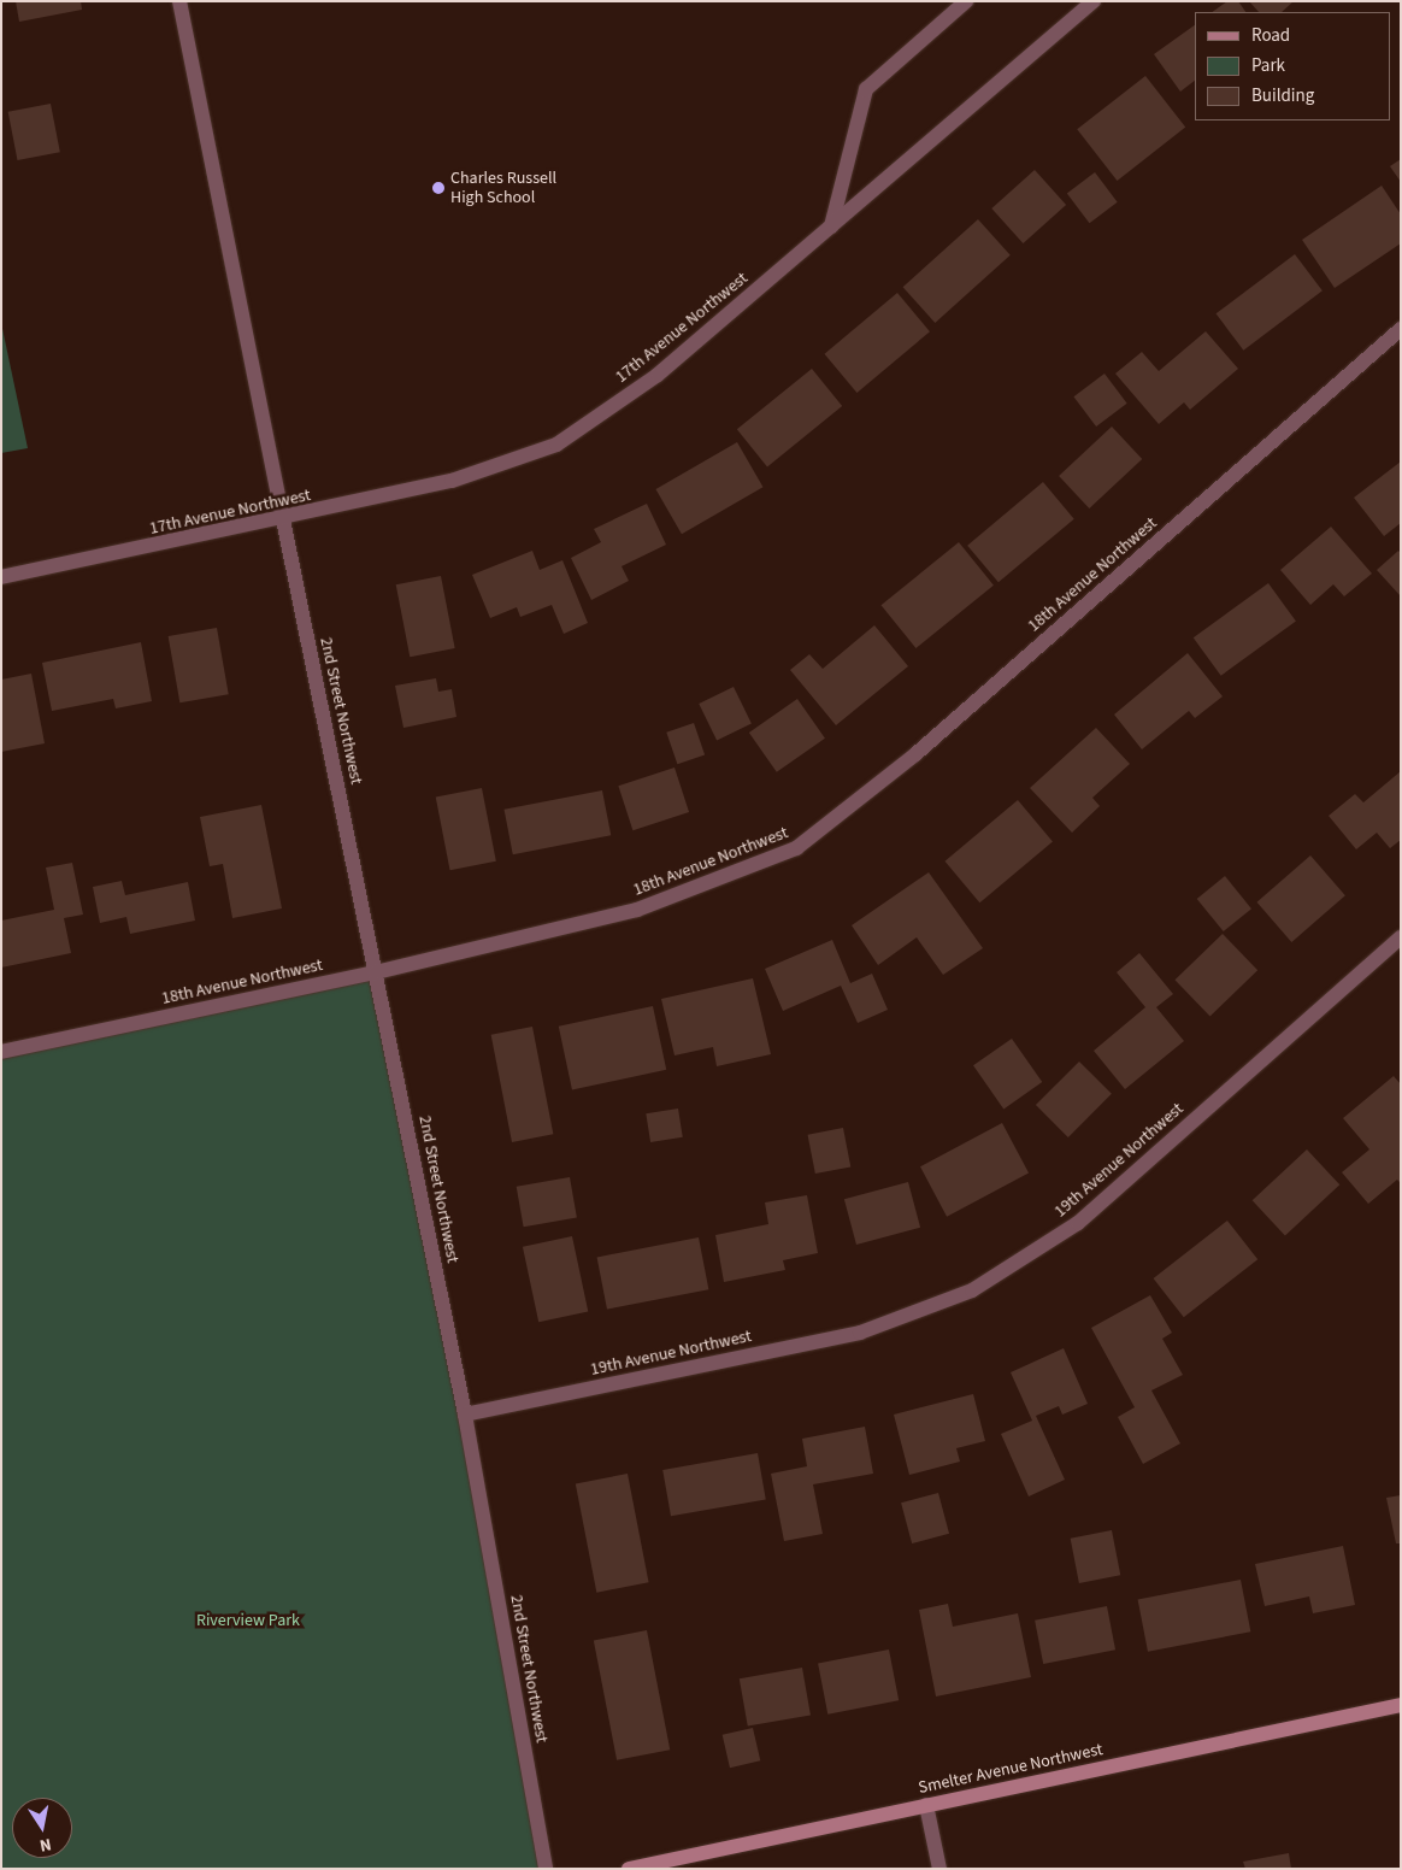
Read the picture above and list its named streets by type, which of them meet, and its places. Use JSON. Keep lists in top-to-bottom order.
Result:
{
  "streets": {
    "street": [
      "17th Avenue Northwest",
      "18th Avenue Northwest",
      "2nd Street Northwest",
      "19th Avenue Northwest",
      "Smelter Avenue Northwest"
    ]
  },
  "crossings": [
    ["17th Avenue Northwest", "2nd Street Northwest"],
    ["18th Avenue Northwest", "2nd Street Northwest"],
    ["2nd Street Northwest", "19th Avenue Northwest"]
  ],
  "parks": ["Riverview Park"],
  "places": ["Charles Russell High School"],
  "legend": ["Road", "Park", "Building"],
  "north": "bottom"
}
